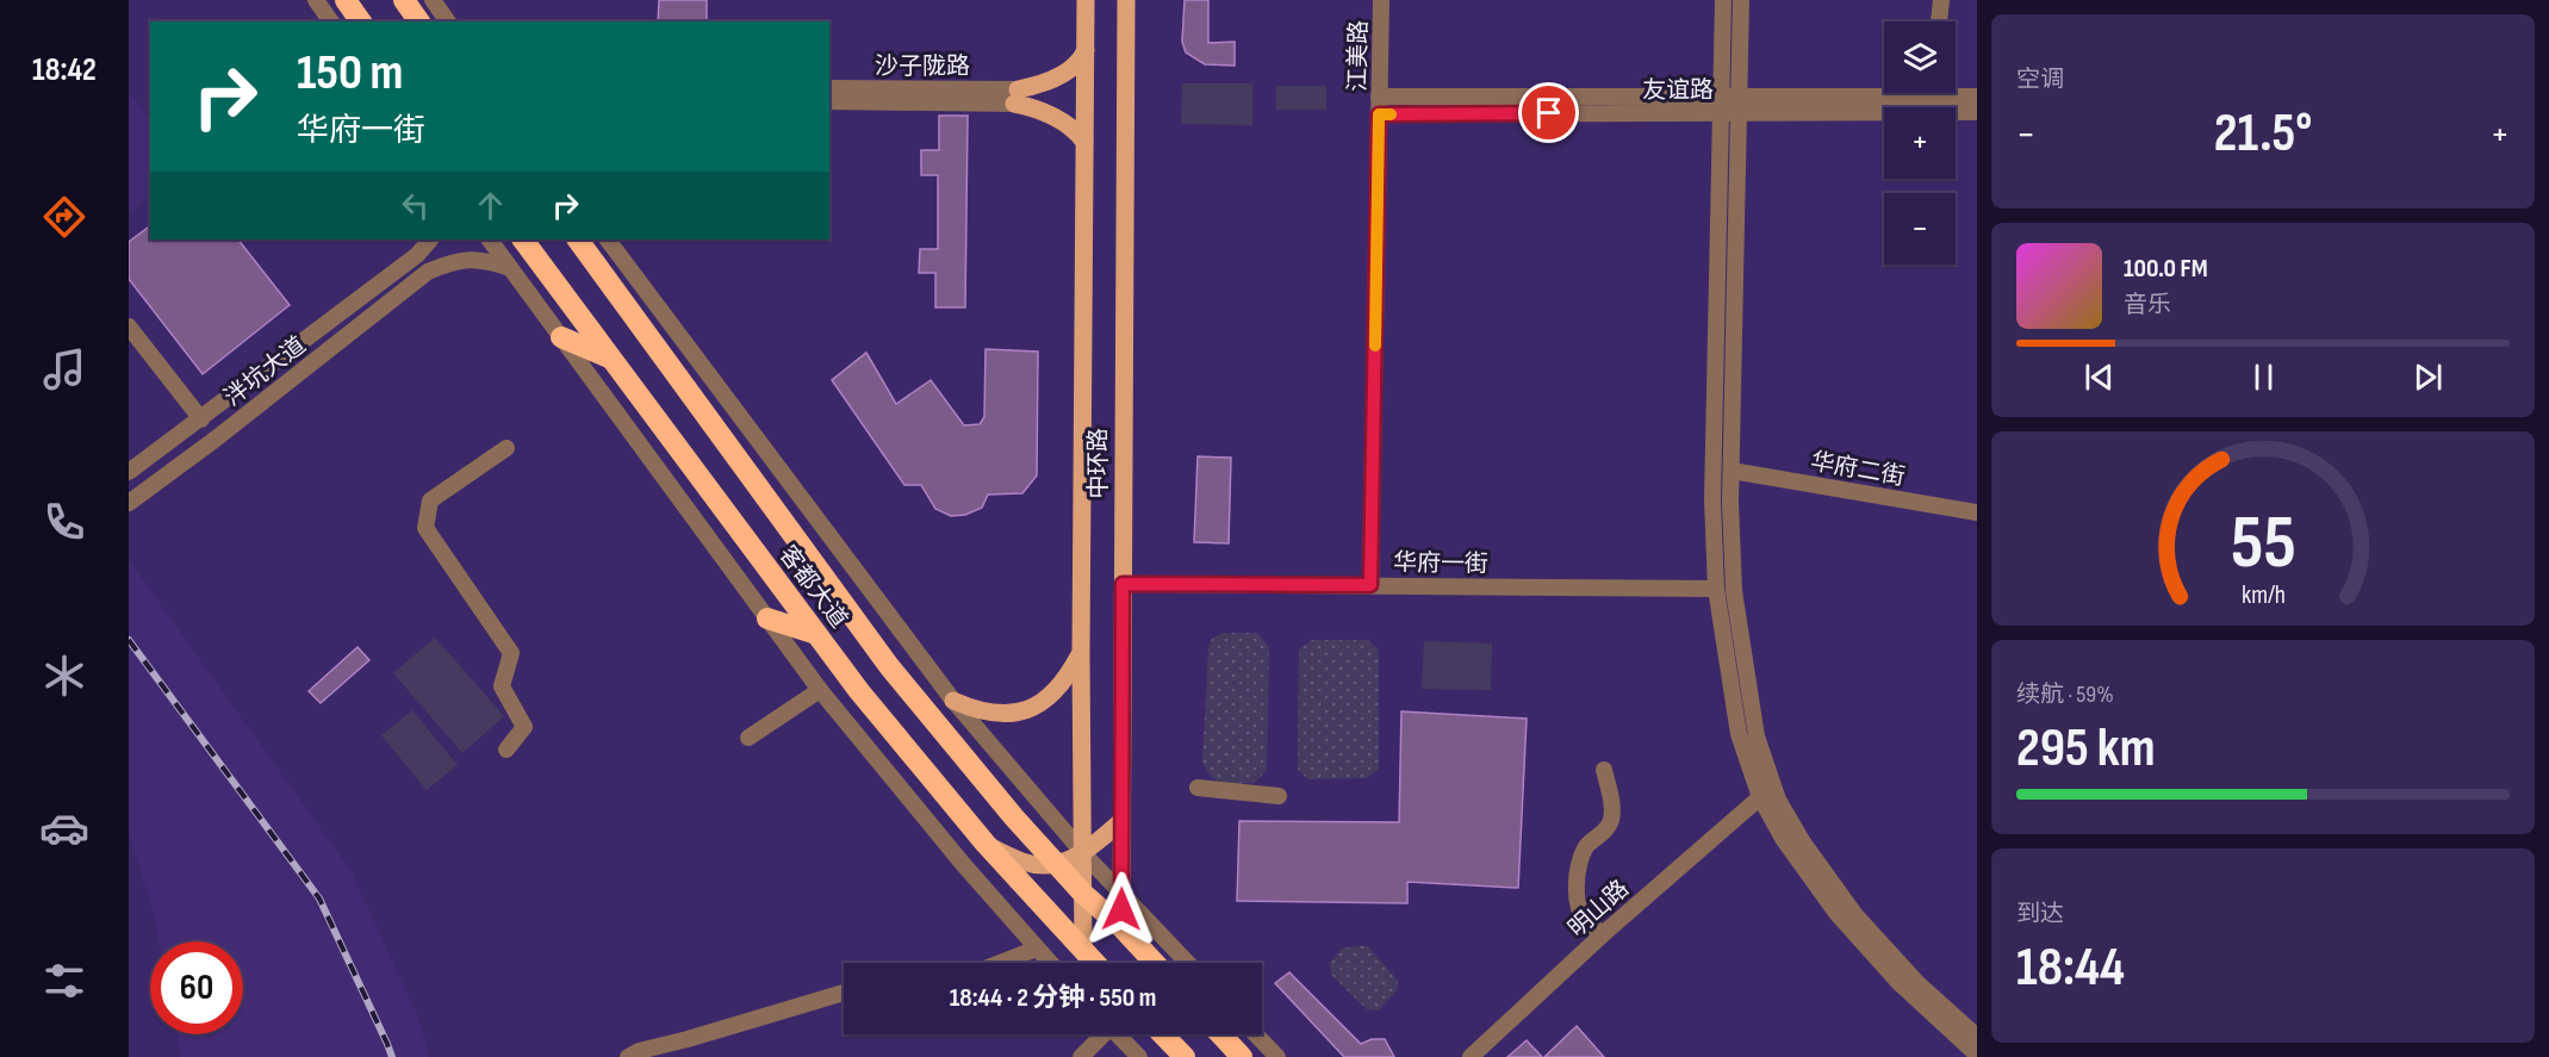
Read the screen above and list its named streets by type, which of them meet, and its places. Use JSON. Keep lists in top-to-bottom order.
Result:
{
  "streets": {
    "highway": ["客都大道"],
    "main road": ["中环路"],
    "street": [
      "江美路",
      "沙子陇路",
      "友谊路",
      "泮坑大道",
      "华府二街",
      "华府一街",
      "明山路"
    ]
  },
  "crossings": [
    ["江美路", "友谊路"],
    ["江美路", "华府一街"],
    ["中环路", "华府一街"],
    ["中环路", "客都大道"]
  ],
  "page": {
    "tabs": "18:42",
    "tile": [
      "空调",
      ["续航 · 59%", "295 km"],
      ["到达", "18:44"]
    ],
    "map_buttons": ["+", "−"],
    "turn": ["150 m", "华府一街"],
    "heat": ["−", "21.5°", "+"],
    "song": ["100.0 FM", "音乐"],
    "limit": "60",
    "trip": "18:44 · 2 分钟 · 550 m",
    "gauge": ["55", "km/h"]
  }
}
